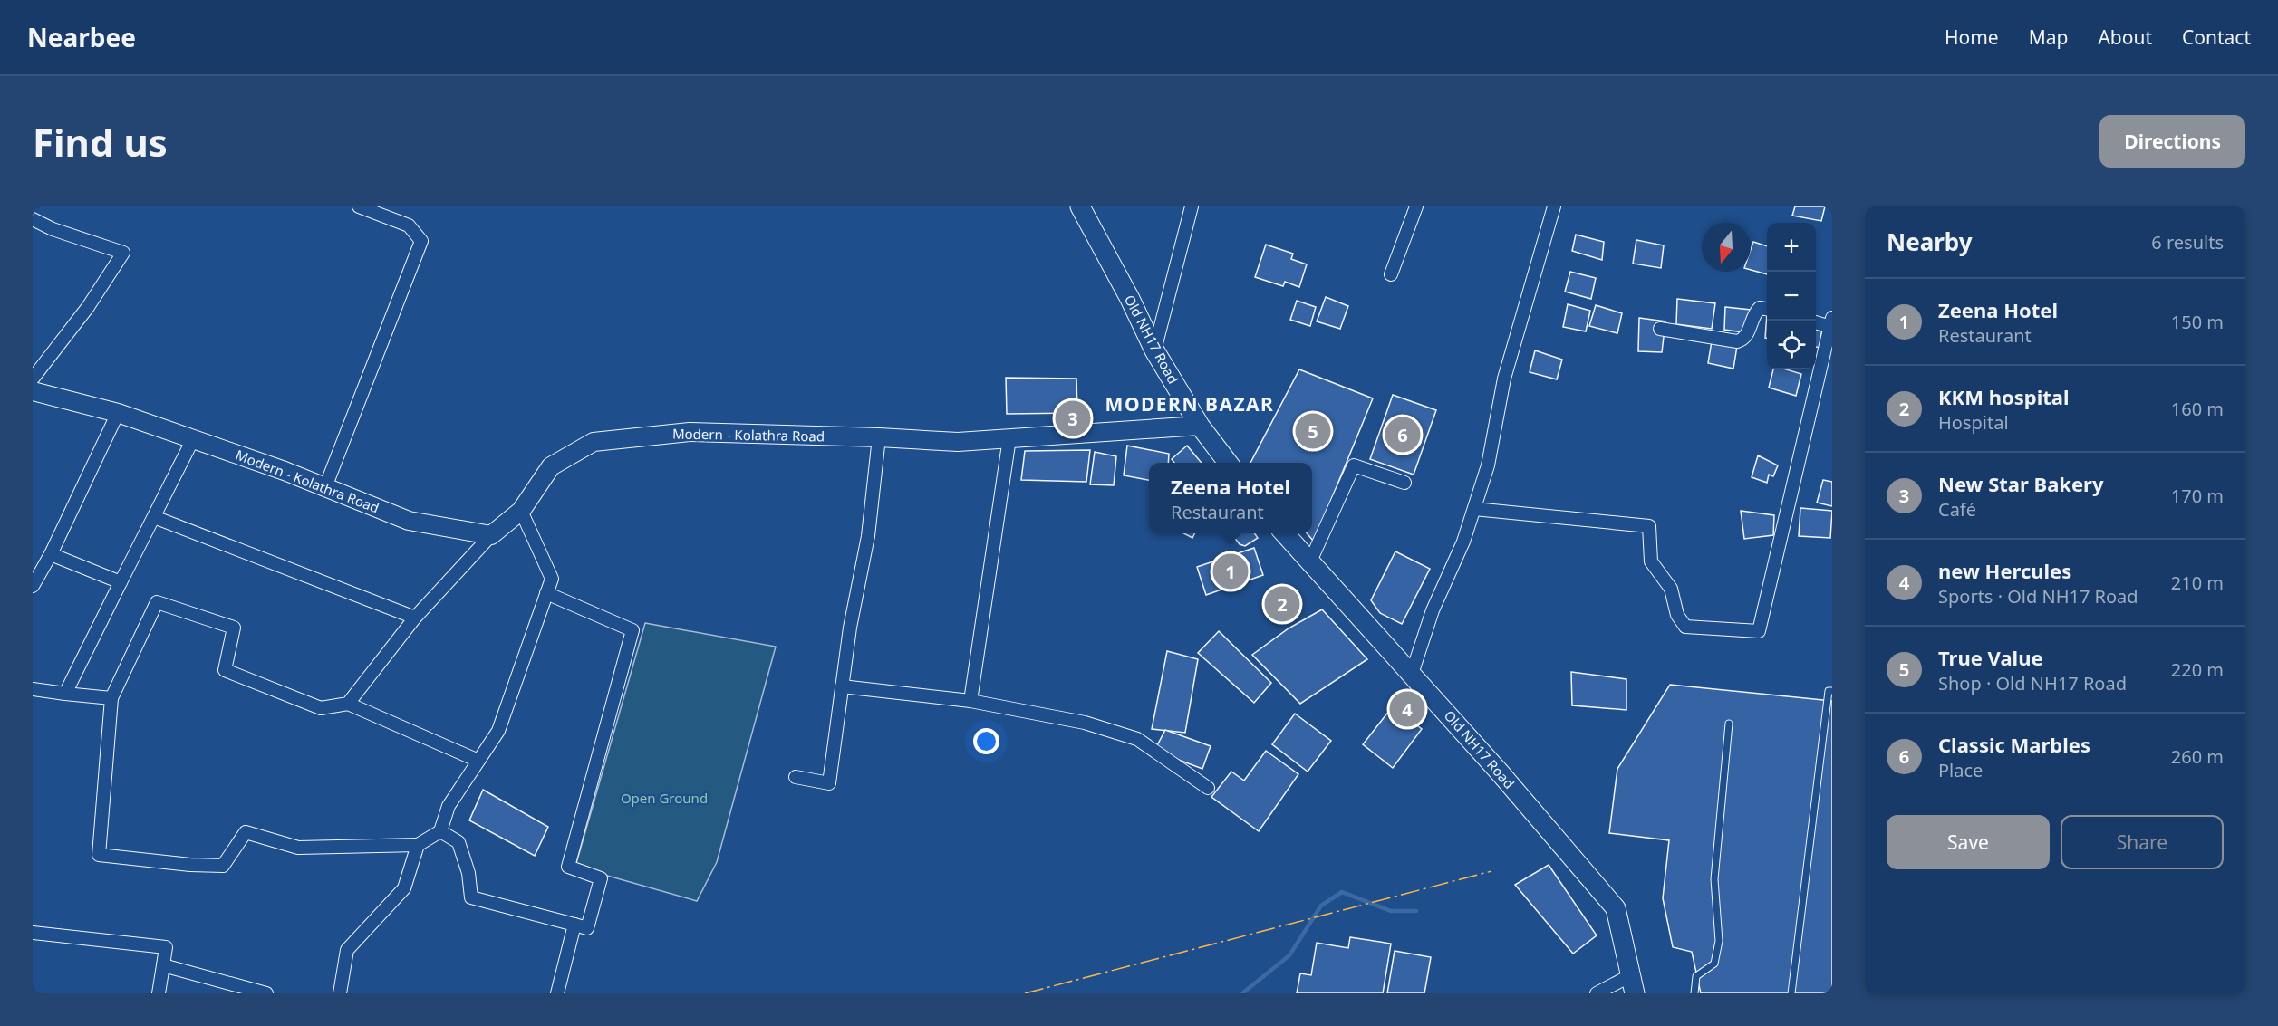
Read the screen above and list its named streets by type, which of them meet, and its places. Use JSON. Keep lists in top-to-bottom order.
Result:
{
  "streets": {
    "main road": ["Old NH17 Road", "Modern - Kolathra Road"]
  },
  "crossings": [
    ["Old NH17 Road", "Modern - Kolathra Road"]
  ],
  "districts": ["MODERN BAZAR"],
  "parks": ["Open Ground"],
  "north": "bottom",
  "page": {
    "header": "Nearbee",
    "nav": [
      "Home",
      "Map",
      "About",
      "Contact"
    ],
    "buttons": [
      "Directions",
      ["Save", "Share"]
    ],
    "title": "Find us",
    "heading": ["Nearby", "6 results"],
    "map_buttons": ["+", "−"],
    "list": [
      {
        "mark": "1",
        "name": "Zeena Hotel",
        "note": "Restaurant",
        "value": "150 m"
      },
      {
        "mark": "2",
        "name": "KKM hospital",
        "note": "Hospital",
        "value": "160 m"
      },
      {
        "mark": "3",
        "name": "New Star Bakery",
        "note": "Café",
        "value": "170 m"
      },
      {
        "mark": "4",
        "name": "new Hercules",
        "note": "Sports · Old NH17 Road",
        "value": "210 m"
      },
      {
        "mark": "5",
        "name": "True Value",
        "note": "Shop · Old NH17 Road",
        "value": "220 m"
      },
      {
        "mark": "6",
        "name": "Classic Marbles",
        "note": "Place",
        "value": "260 m"
      }
    ],
    "pins": [
      "3",
      "5",
      "6",
      "1",
      "2",
      "4"
    ],
    "popup": ["Zeena Hotel", "Restaurant"]
  }
}
